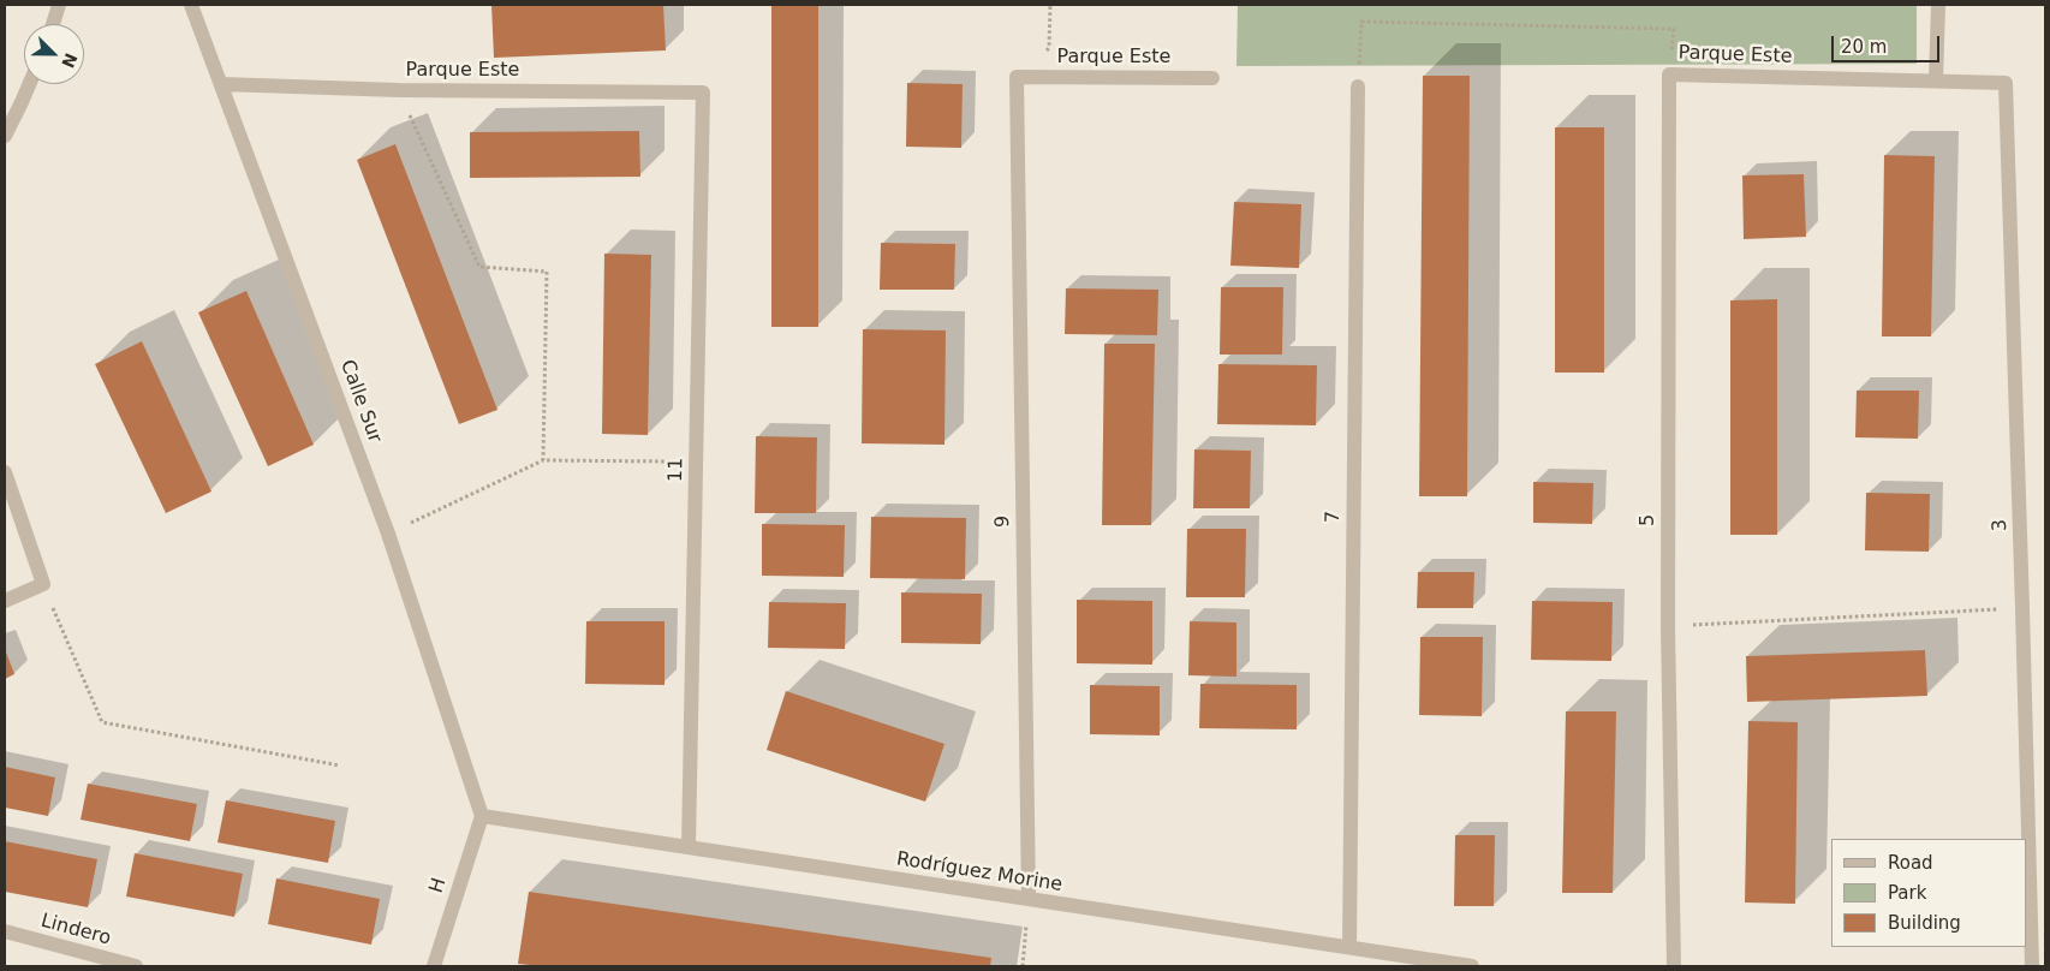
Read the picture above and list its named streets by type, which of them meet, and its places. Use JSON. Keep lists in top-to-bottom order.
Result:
{
  "streets": {
    "street": [
      "Parque Este",
      "Calle Sur",
      "11",
      "7",
      "5",
      "9",
      "3",
      "Rodríguez Morine",
      "H",
      "Lindero"
    ]
  },
  "crossings": [
    ["Parque Este", "Calle Sur"],
    ["Parque Este", "11"],
    ["Parque Este", "7"],
    ["Parque Este", "5"],
    ["Parque Este", "9"],
    ["Parque Este", "3"],
    ["Calle Sur", "Rodríguez Morine"],
    ["Calle Sur", "H"],
    ["11", "Rodríguez Morine"],
    ["7", "Rodríguez Morine"],
    ["9", "Rodríguez Morine"],
    ["Rodríguez Morine", "H"]
  ],
  "legend": ["Road", "Park", "Building"],
  "scale_bar": "20 m",
  "north": "bottom right"
}
